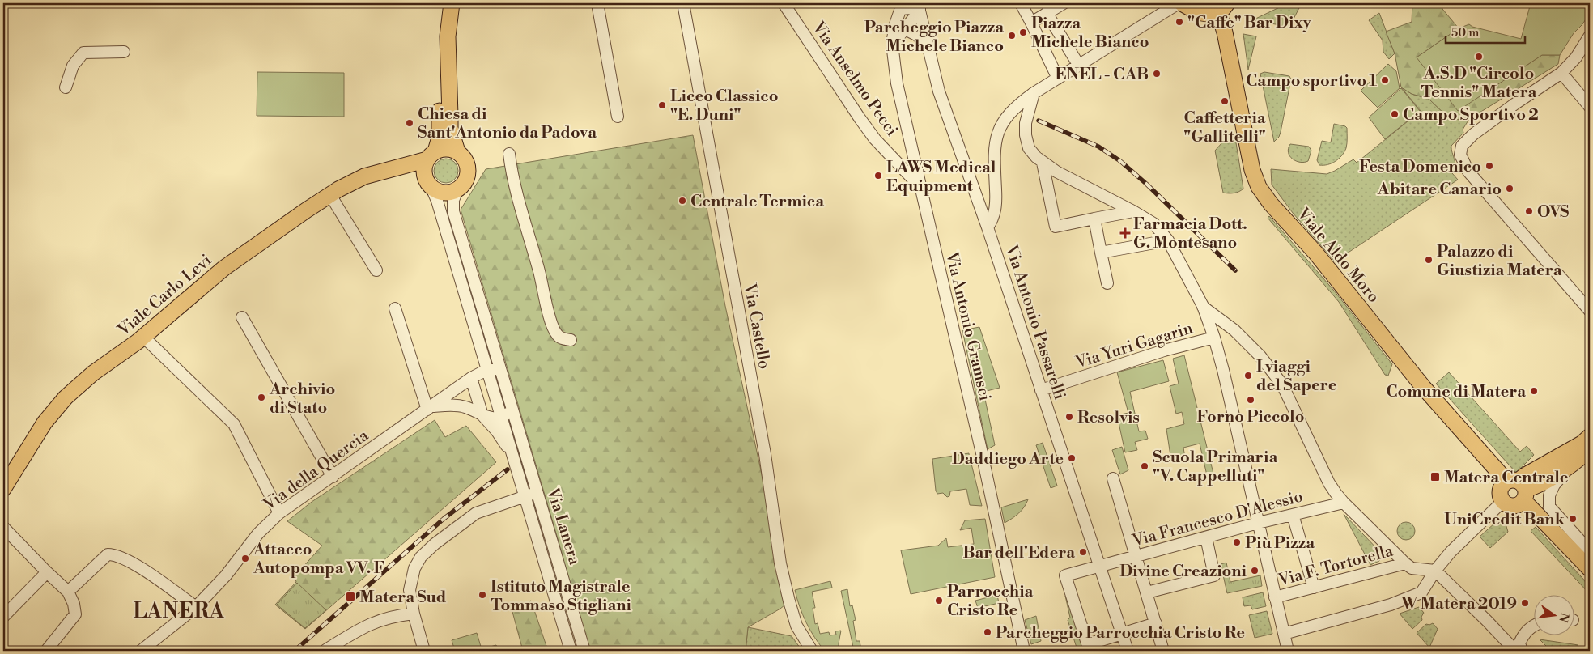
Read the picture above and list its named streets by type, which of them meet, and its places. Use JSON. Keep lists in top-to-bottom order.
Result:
{
  "streets": {
    "main road": ["Viale Aldo Moro", "Viale Carlo Levi"],
    "street": [
      "Via Anselmo Pecci",
      "Via Antonio Passarelli",
      "Via Castello",
      "Via Antonio Gramsci",
      "Via Yuri Gagarin",
      "Via della Quercia",
      "Via Francesco D'Alessio",
      "Via Lanera",
      "Via F. Tortorella"
    ]
  },
  "crossings": [
    ["Via Anselmo Pecci", "Via Antonio Gramsci"],
    ["Viale Carlo Levi", "Via Lanera"],
    ["Via Antonio Passarelli", "Via Yuri Gagarin"],
    ["Via Antonio Passarelli", "Via Francesco D'Alessio"],
    ["Via della Quercia", "Via Lanera"]
  ],
  "districts": ["LANERA"],
  "places": {
    "other": [
      "\"Caffe\" Bar Dixy",
      "Piazza Michele Bianco",
      "Parcheggio Piazza Michele Bianco",
      "A.S.D \"Circolo Tennis\" Matera",
      "ENEL - CAB",
      "Campo sportivo 1",
      "Caffetteria \"Gallitelli\"",
      "Liceo Classico \"E. Duni\"",
      "Campo Sportivo 2",
      "Chiesa di Sant'Antonio da Padova",
      "Festa Domenico",
      "LAWS Medical Equipment",
      "Abitare Canario",
      "Centrale Termica",
      "OVS",
      "Palazzo di Giustizia Matera",
      "I viaggi del Sapere",
      "Comune di Matera",
      "Archivio di Stato",
      "Forno Piccolo",
      "Resolvis",
      "Daddiego Arte",
      "Scuola Primaria \"V. Cappelluti\"",
      "UniCredit Bank",
      "Più Pizza",
      "Bar dell'Edera",
      "Attacco Autopompa VV. F",
      "Divine Creazioni",
      "Istituto Magistrale Tommaso Stigliani",
      "Parrocchia Cristo Re",
      "W Matera 2019",
      "Parcheggio Parrocchia Cristo Re"
    ],
    "health": ["Farmacia Dott. G. Montesano"],
    "transit": ["Matera Centrale", "Matera Sud"]
  },
  "scale_bar": "50 m",
  "north": "right"
}
